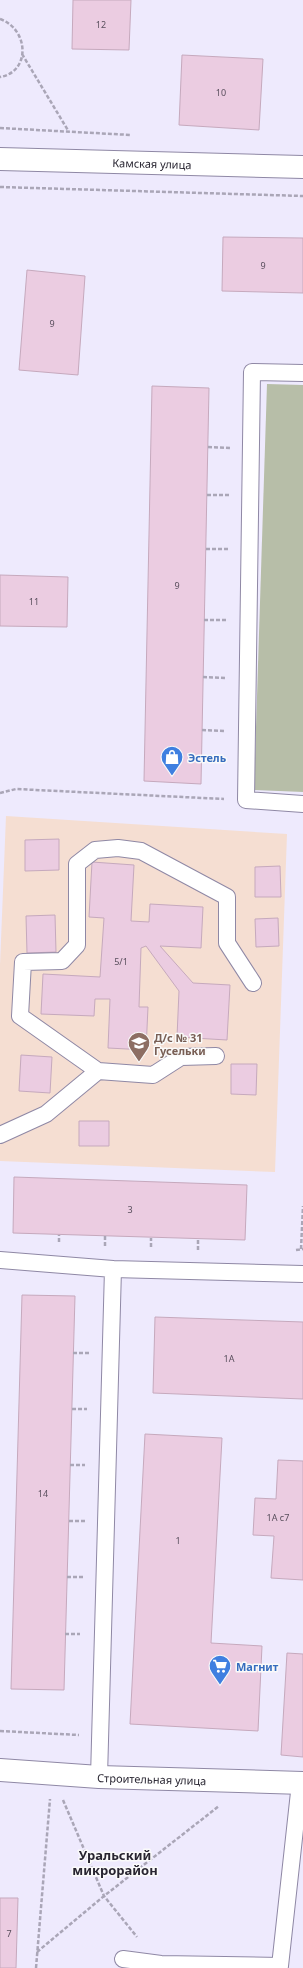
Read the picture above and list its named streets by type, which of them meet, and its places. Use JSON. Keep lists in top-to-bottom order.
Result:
{
  "streets": {
    "street": ["Камская улица", "Строительная улица"]
  },
  "districts": ["Уральский микрорайон"],
  "places": {
    "shop": ["Эстель"],
    "school or university": ["Д/с № 31 Гусельки"],
    "supermarket": ["Магнит"]
  },
  "house_numbers": [
    "12",
    "10",
    "9",
    "9",
    "9",
    "11",
    "5/1",
    "3",
    "1А",
    "14",
    "1А с7",
    "1",
    "7"
  ]
}
